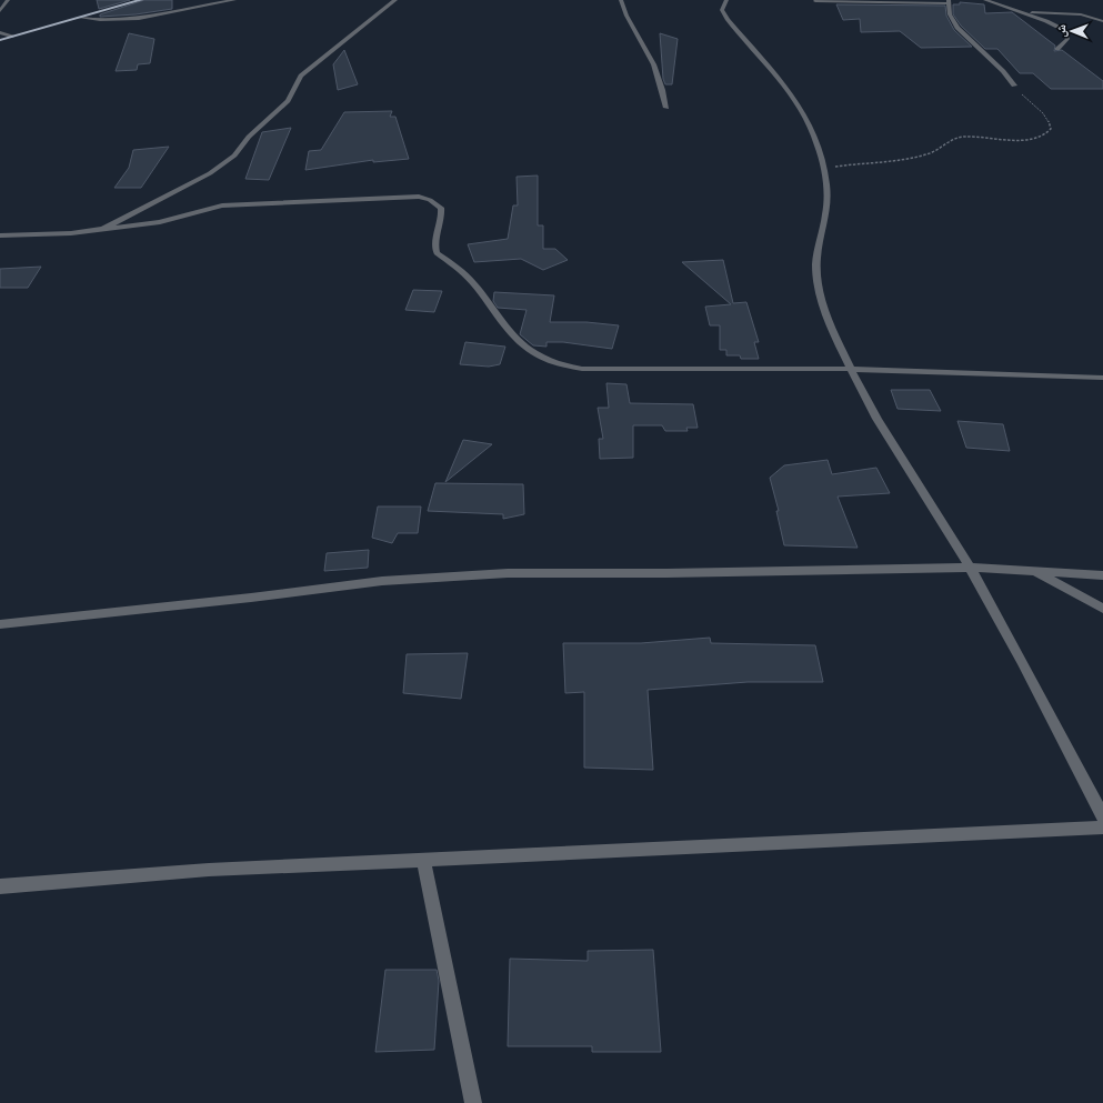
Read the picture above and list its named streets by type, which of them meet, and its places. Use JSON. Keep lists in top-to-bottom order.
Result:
{
  "north": "left"
}
